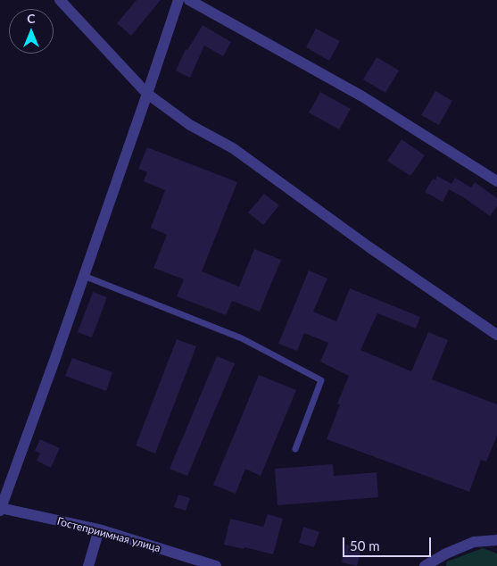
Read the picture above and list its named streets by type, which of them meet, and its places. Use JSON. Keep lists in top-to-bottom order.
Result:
{
  "streets": {
    "street": ["Гостеприимная улица"]
  },
  "scale_bar": "50 m",
  "north": "top"
}
